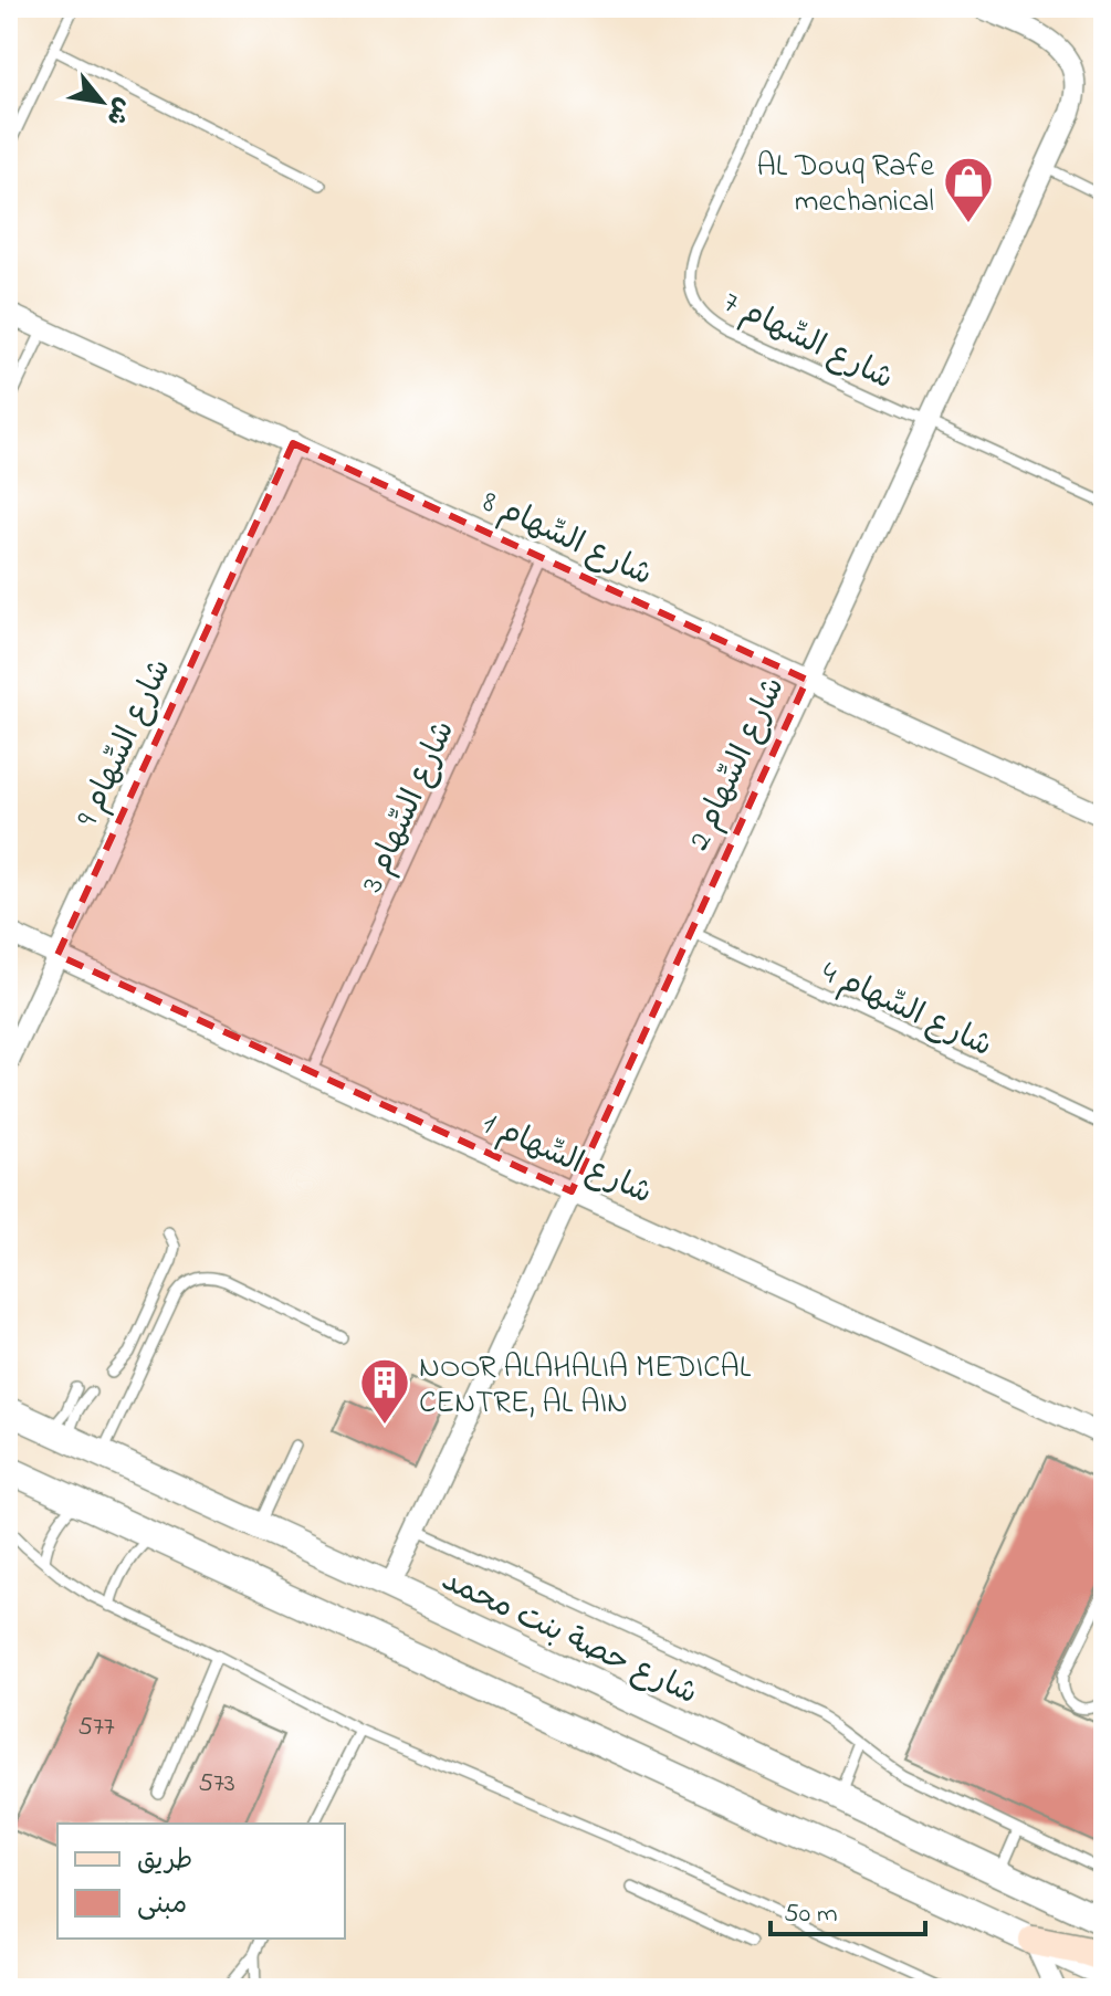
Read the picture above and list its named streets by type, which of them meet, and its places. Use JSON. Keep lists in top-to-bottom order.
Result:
{
  "streets": {
    "street": [
      "شارع السِّهام 8",
      "شارع السِّهام 9",
      "شارع السِّهام 2",
      "شارع السِّهام 1",
      "شارع حصة بنت محمد"
    ],
    "lane": ["شارع السِّهام 7", "شارع السِّهام 3", "شارع السِّهام 4"]
  },
  "crossings": [
    ["شارع السِّهام 7", "شارع السِّهام 2"],
    ["شارع السِّهام 8", "شارع السِّهام 9"],
    ["شارع السِّهام 8", "شارع السِّهام 2"],
    ["شارع السِّهام 8", "شارع السِّهام 3"],
    ["شارع السِّهام 9", "شارع السِّهام 1"],
    ["شارع السِّهام 2", "شارع السِّهام 4"],
    ["شارع السِّهام 2", "شارع السِّهام 1"],
    ["شارع السِّهام 2", "شارع حصة بنت محمد"],
    ["شارع السِّهام 3", "شارع السِّهام 1"]
  ],
  "places": {
    "shop": ["AL Douq Rafe mechanical"],
    "building": ["NOOR ALAHALIA MEDICAL CENTRE, AL AIN"]
  },
  "house_numbers": ["577", "573"],
  "legend": ["طريق", "مبنى"],
  "scale_bar": "50 m",
  "north": "bottom right"
}
